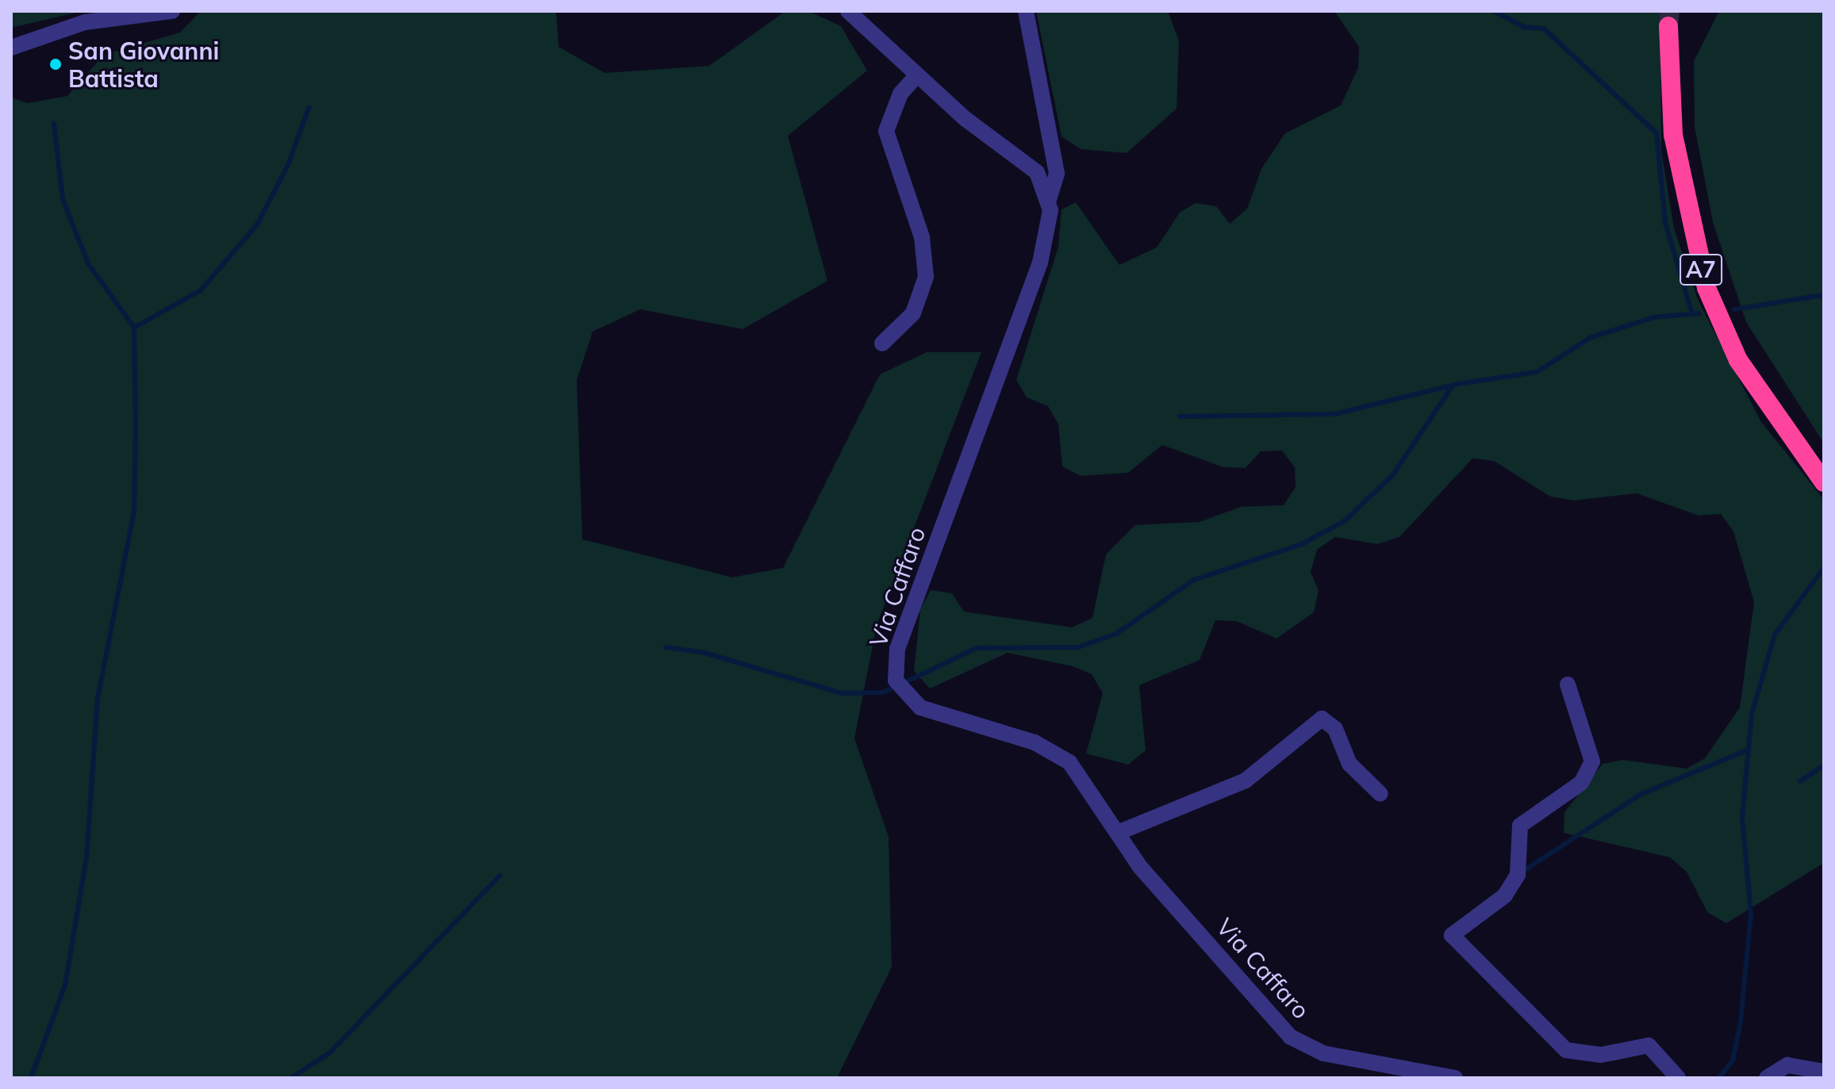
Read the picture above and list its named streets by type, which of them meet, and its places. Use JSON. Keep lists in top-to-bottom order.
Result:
{
  "streets": {
    "highway": ["A7"],
    "street": ["Via Caffaro"]
  },
  "places": ["San Giovanni Battista"]
}
